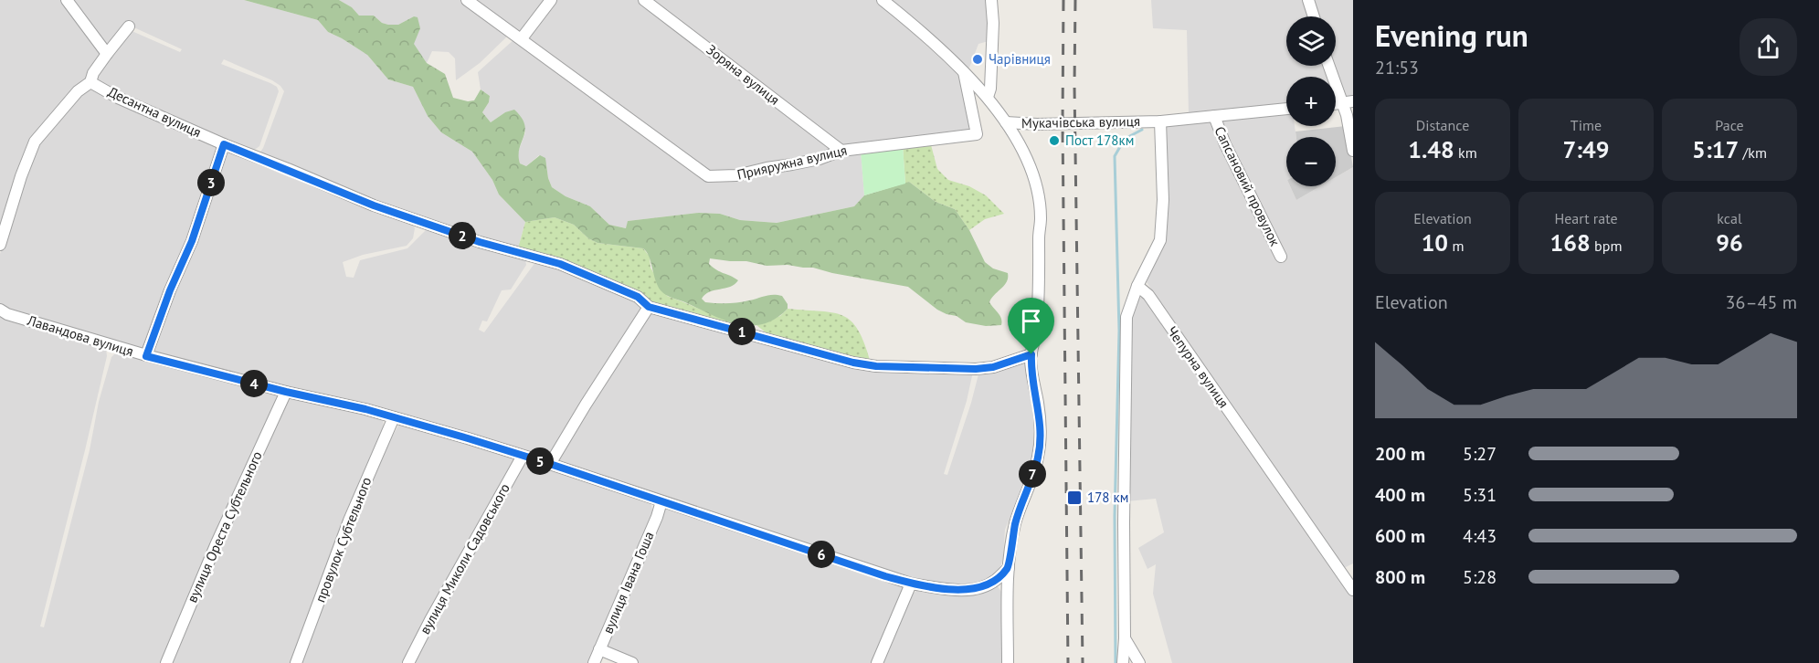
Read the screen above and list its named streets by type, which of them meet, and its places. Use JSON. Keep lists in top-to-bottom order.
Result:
{
  "streets": {
    "street": [
      "Зоряна вулиця",
      "Десантна вулиця",
      "Мукачівська вулиця",
      "Прияружна вулиця",
      "Сапсановий провулок",
      "Лавандова вулиця",
      "Чепурна вулиця",
      "вулиця Ореста Субтельного",
      "провулок Субтельного",
      "вулиця Миколи Садовського",
      "вулиця Івана Гоша"
    ]
  },
  "crossings": [
    ["Зоряна вулиця", "Прияружна вулиця"],
    ["Мукачівська вулиця", "Прияружна вулиця"],
    ["Мукачівська вулиця", "Сапсановий провулок"],
    ["Лавандова вулиця", "вулиця Ореста Субтельного"],
    ["Лавандова вулиця", "провулок Субтельного"],
    ["Лавандова вулиця", "вулиця Миколи Садовського"],
    ["Лавандова вулиця", "вулиця Івана Гоша"]
  ],
  "places": {
    "other": ["Чарівниця", "Пост 178км"],
    "transit": ["178 км"]
  },
  "page": {
    "heading": ["Evening run", "21:53"],
    "map_buttons": ["+", "−"],
    "stats": [
      ["Distance", "1.48 km"],
      ["Time", "7:49"],
      ["Pace", "5:17 /km"],
      ["Elevation", "10 m"],
      ["Heart rate", "168 bpm"],
      ["kcal", "96"]
    ],
    "pins": [
      "3",
      "2",
      "1",
      "4",
      "5",
      "7",
      "6"
    ],
    "chart": ["Elevation", "36–45 m"],
    "list": [
      {
        "name": "200 m",
        "note": "5:27"
      },
      {
        "name": "400 m",
        "note": "5:31"
      },
      {
        "name": "600 m",
        "note": "4:43"
      },
      {
        "name": "800 m",
        "note": "5:28"
      }
    ]
  }
}
